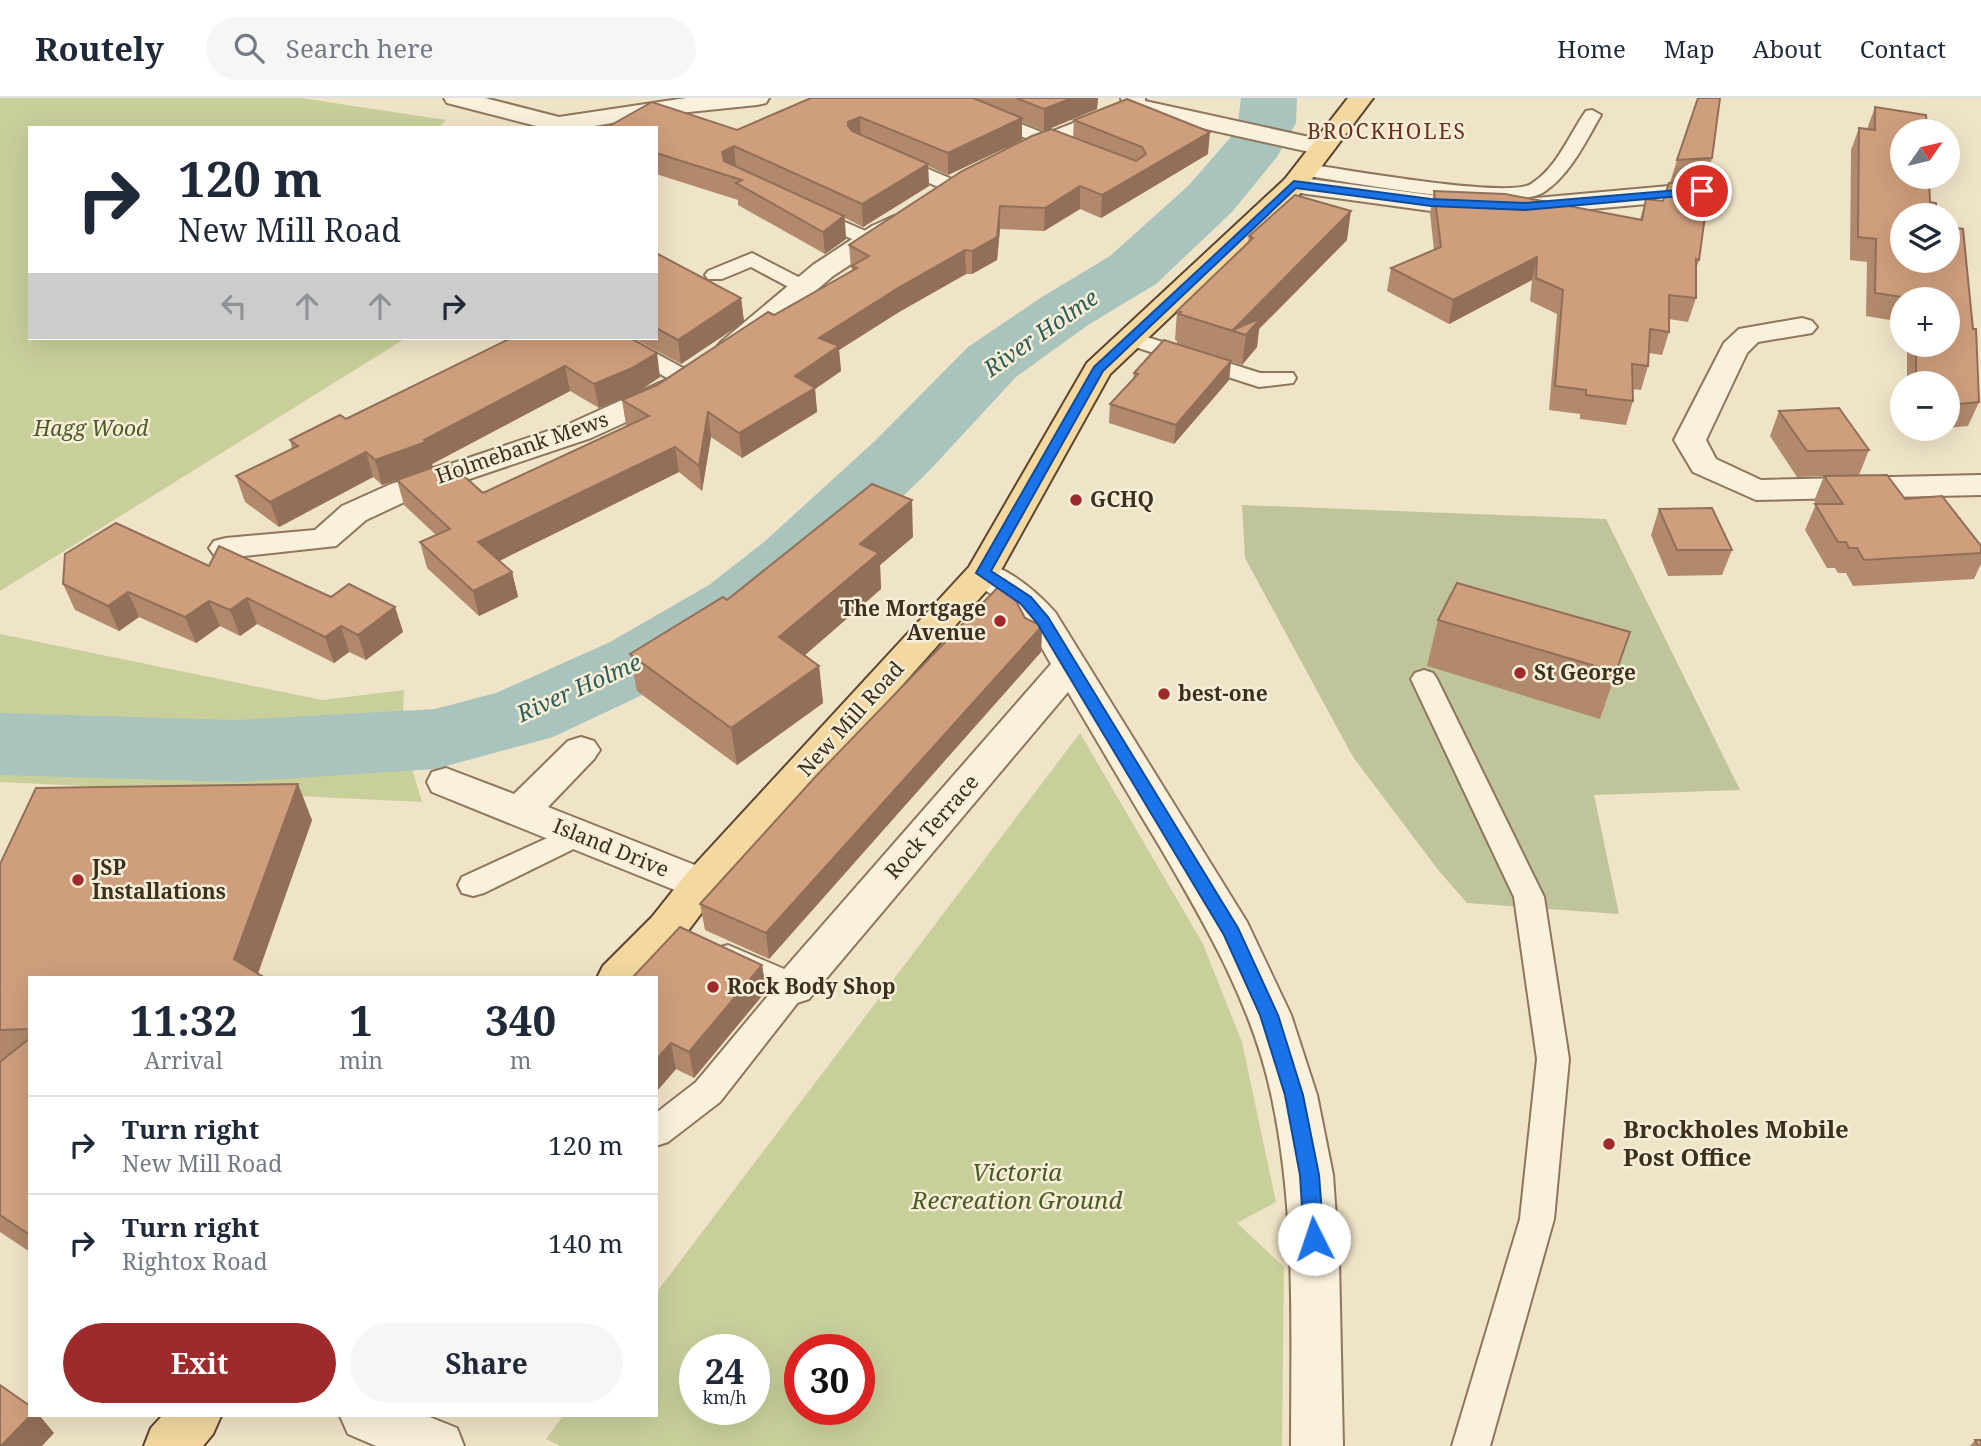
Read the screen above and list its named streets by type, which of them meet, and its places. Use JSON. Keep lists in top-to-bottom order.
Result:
{
  "streets": {
    "main road": ["New Mill Road"],
    "street": ["Holmebank Mews", "Rock Terrace", "Island Drive"]
  },
  "crossings": [
    ["New Mill Road", "Island Drive"]
  ],
  "districts": ["BROCKHOLES"],
  "water": ["River Holme"],
  "parks": ["Hagg Wood", "Victoria Recreation Ground"],
  "places": [
    "GCHQ",
    "The Mortgage Avenue",
    "St George",
    "best-one",
    "JSP Installations",
    "Rock Body Shop",
    "Brockholes Mobile Post Office"
  ],
  "north": "top right",
  "page": {
    "header": "Routely",
    "search": "Search here",
    "nav": [
      "Home",
      "Map",
      "About",
      "Contact"
    ],
    "map_buttons": ["+", "−"],
    "turn": ["120 m", "New Mill Road"],
    "eta": [
      "11:32",
      "Arrival",
      "1",
      "min",
      "340",
      "m"
    ],
    "list": [
      {
        "name": "Turn right",
        "note": "New Mill Road",
        "value": "120 m"
      },
      {
        "name": "Turn right",
        "note": "Rightox Road",
        "value": "140 m"
      }
    ],
    "buttons": ["Exit", "Share"],
    "speed": "24 km/h",
    "limit": "30"
  }
}
